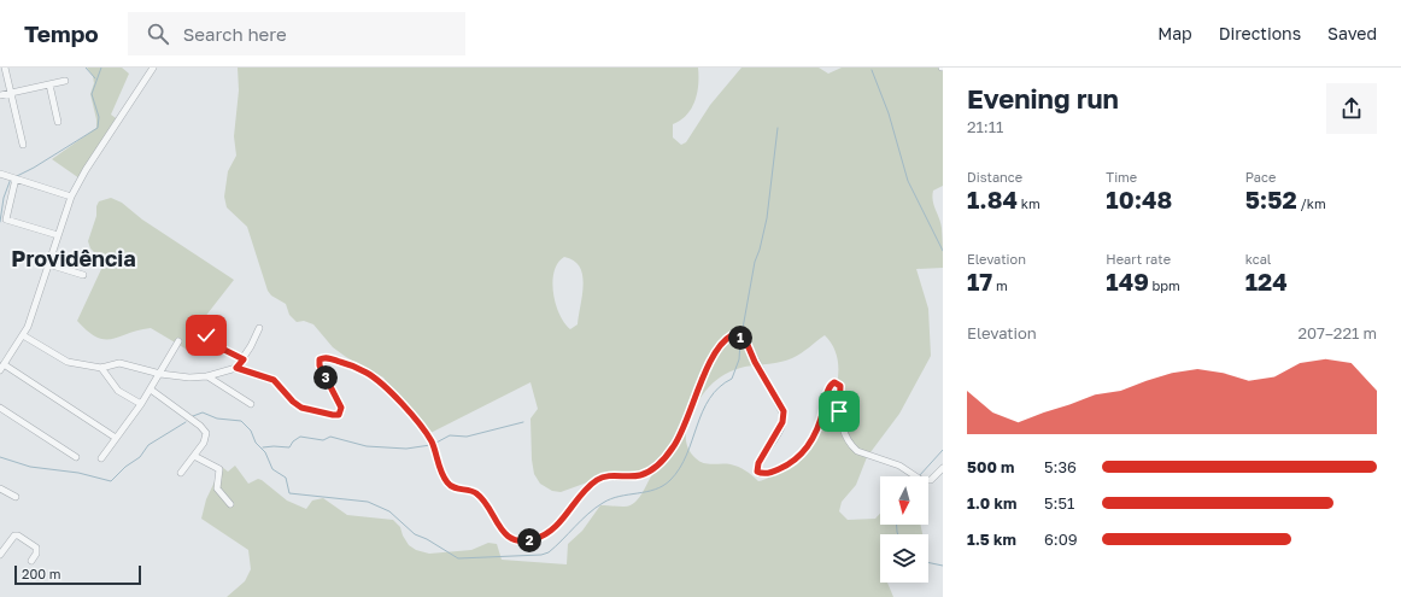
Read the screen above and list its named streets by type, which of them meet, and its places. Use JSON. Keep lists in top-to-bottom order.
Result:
{
  "districts": ["Providência"],
  "scale_bar": "200 m",
  "north": "bottom",
  "page": {
    "header": "Tempo",
    "search": "Search here",
    "nav": ["Map", "Directions", "Saved"],
    "heading": ["Evening run", "21:11"],
    "stats": [
      ["Distance", "1.84 km"],
      ["Time", "10:48"],
      ["Pace", "5:52 /km"],
      ["Elevation", "17 m"],
      ["Heart rate", "149 bpm"],
      ["kcal", "124"]
    ],
    "chart": ["Elevation", "207–221 m"],
    "pins": ["1", "3", "2"],
    "list": [
      {
        "name": "500 m",
        "note": "5:36"
      },
      {
        "name": "1.0 km",
        "note": "5:51"
      },
      {
        "name": "1.5 km",
        "note": "6:09"
      }
    ],
    "scale": "200 m"
  }
}
